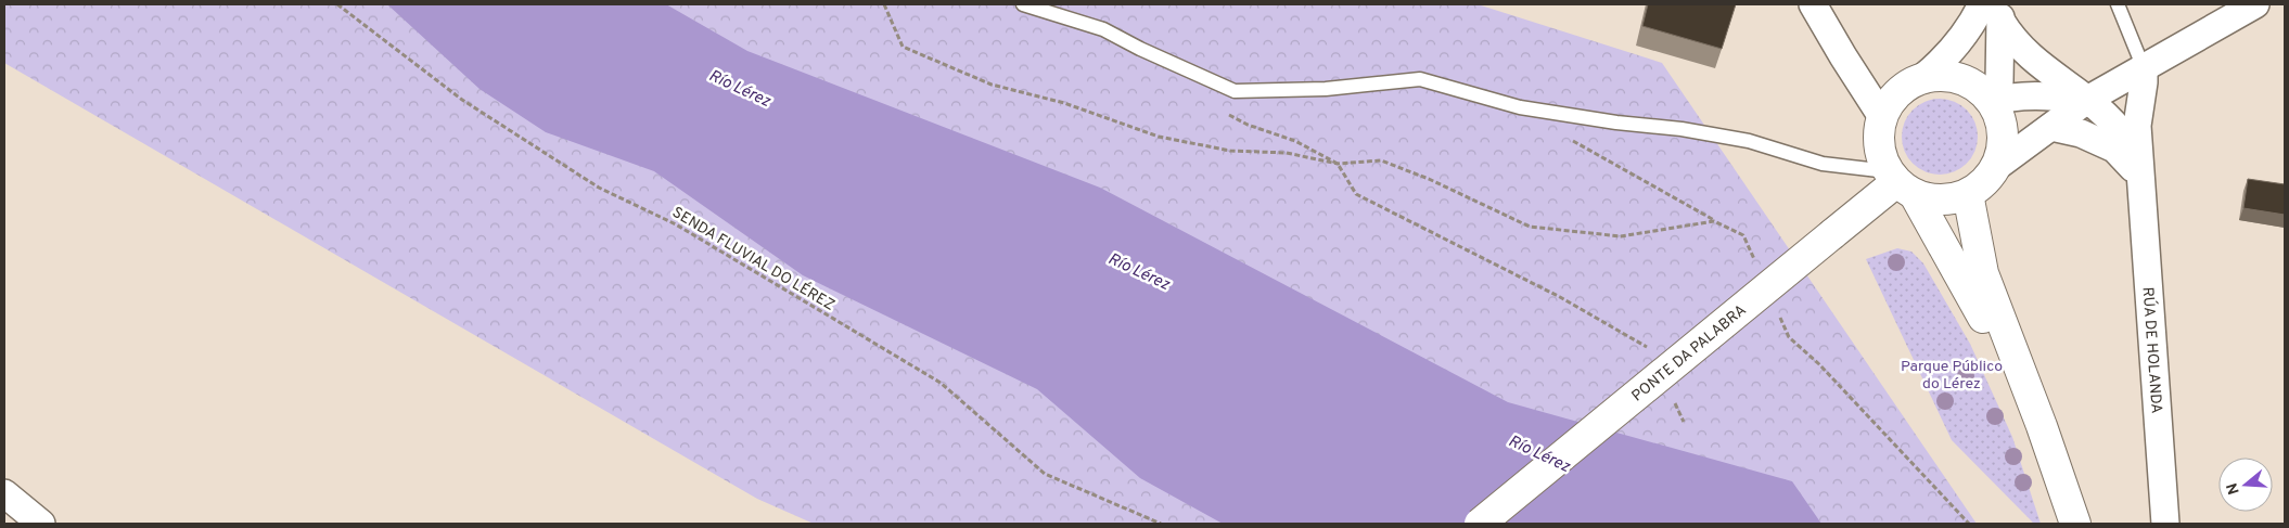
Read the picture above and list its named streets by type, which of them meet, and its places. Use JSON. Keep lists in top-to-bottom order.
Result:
{
  "streets": {
    "street": ["RÚA DE HOLANDA", "PONTE DA PALABRA"],
    "path": ["SENDA FLUVIAL DO LÉREZ"]
  },
  "water": ["Río Lérez"],
  "parks": ["Parque Público do Lérez"],
  "north": "left"
}
